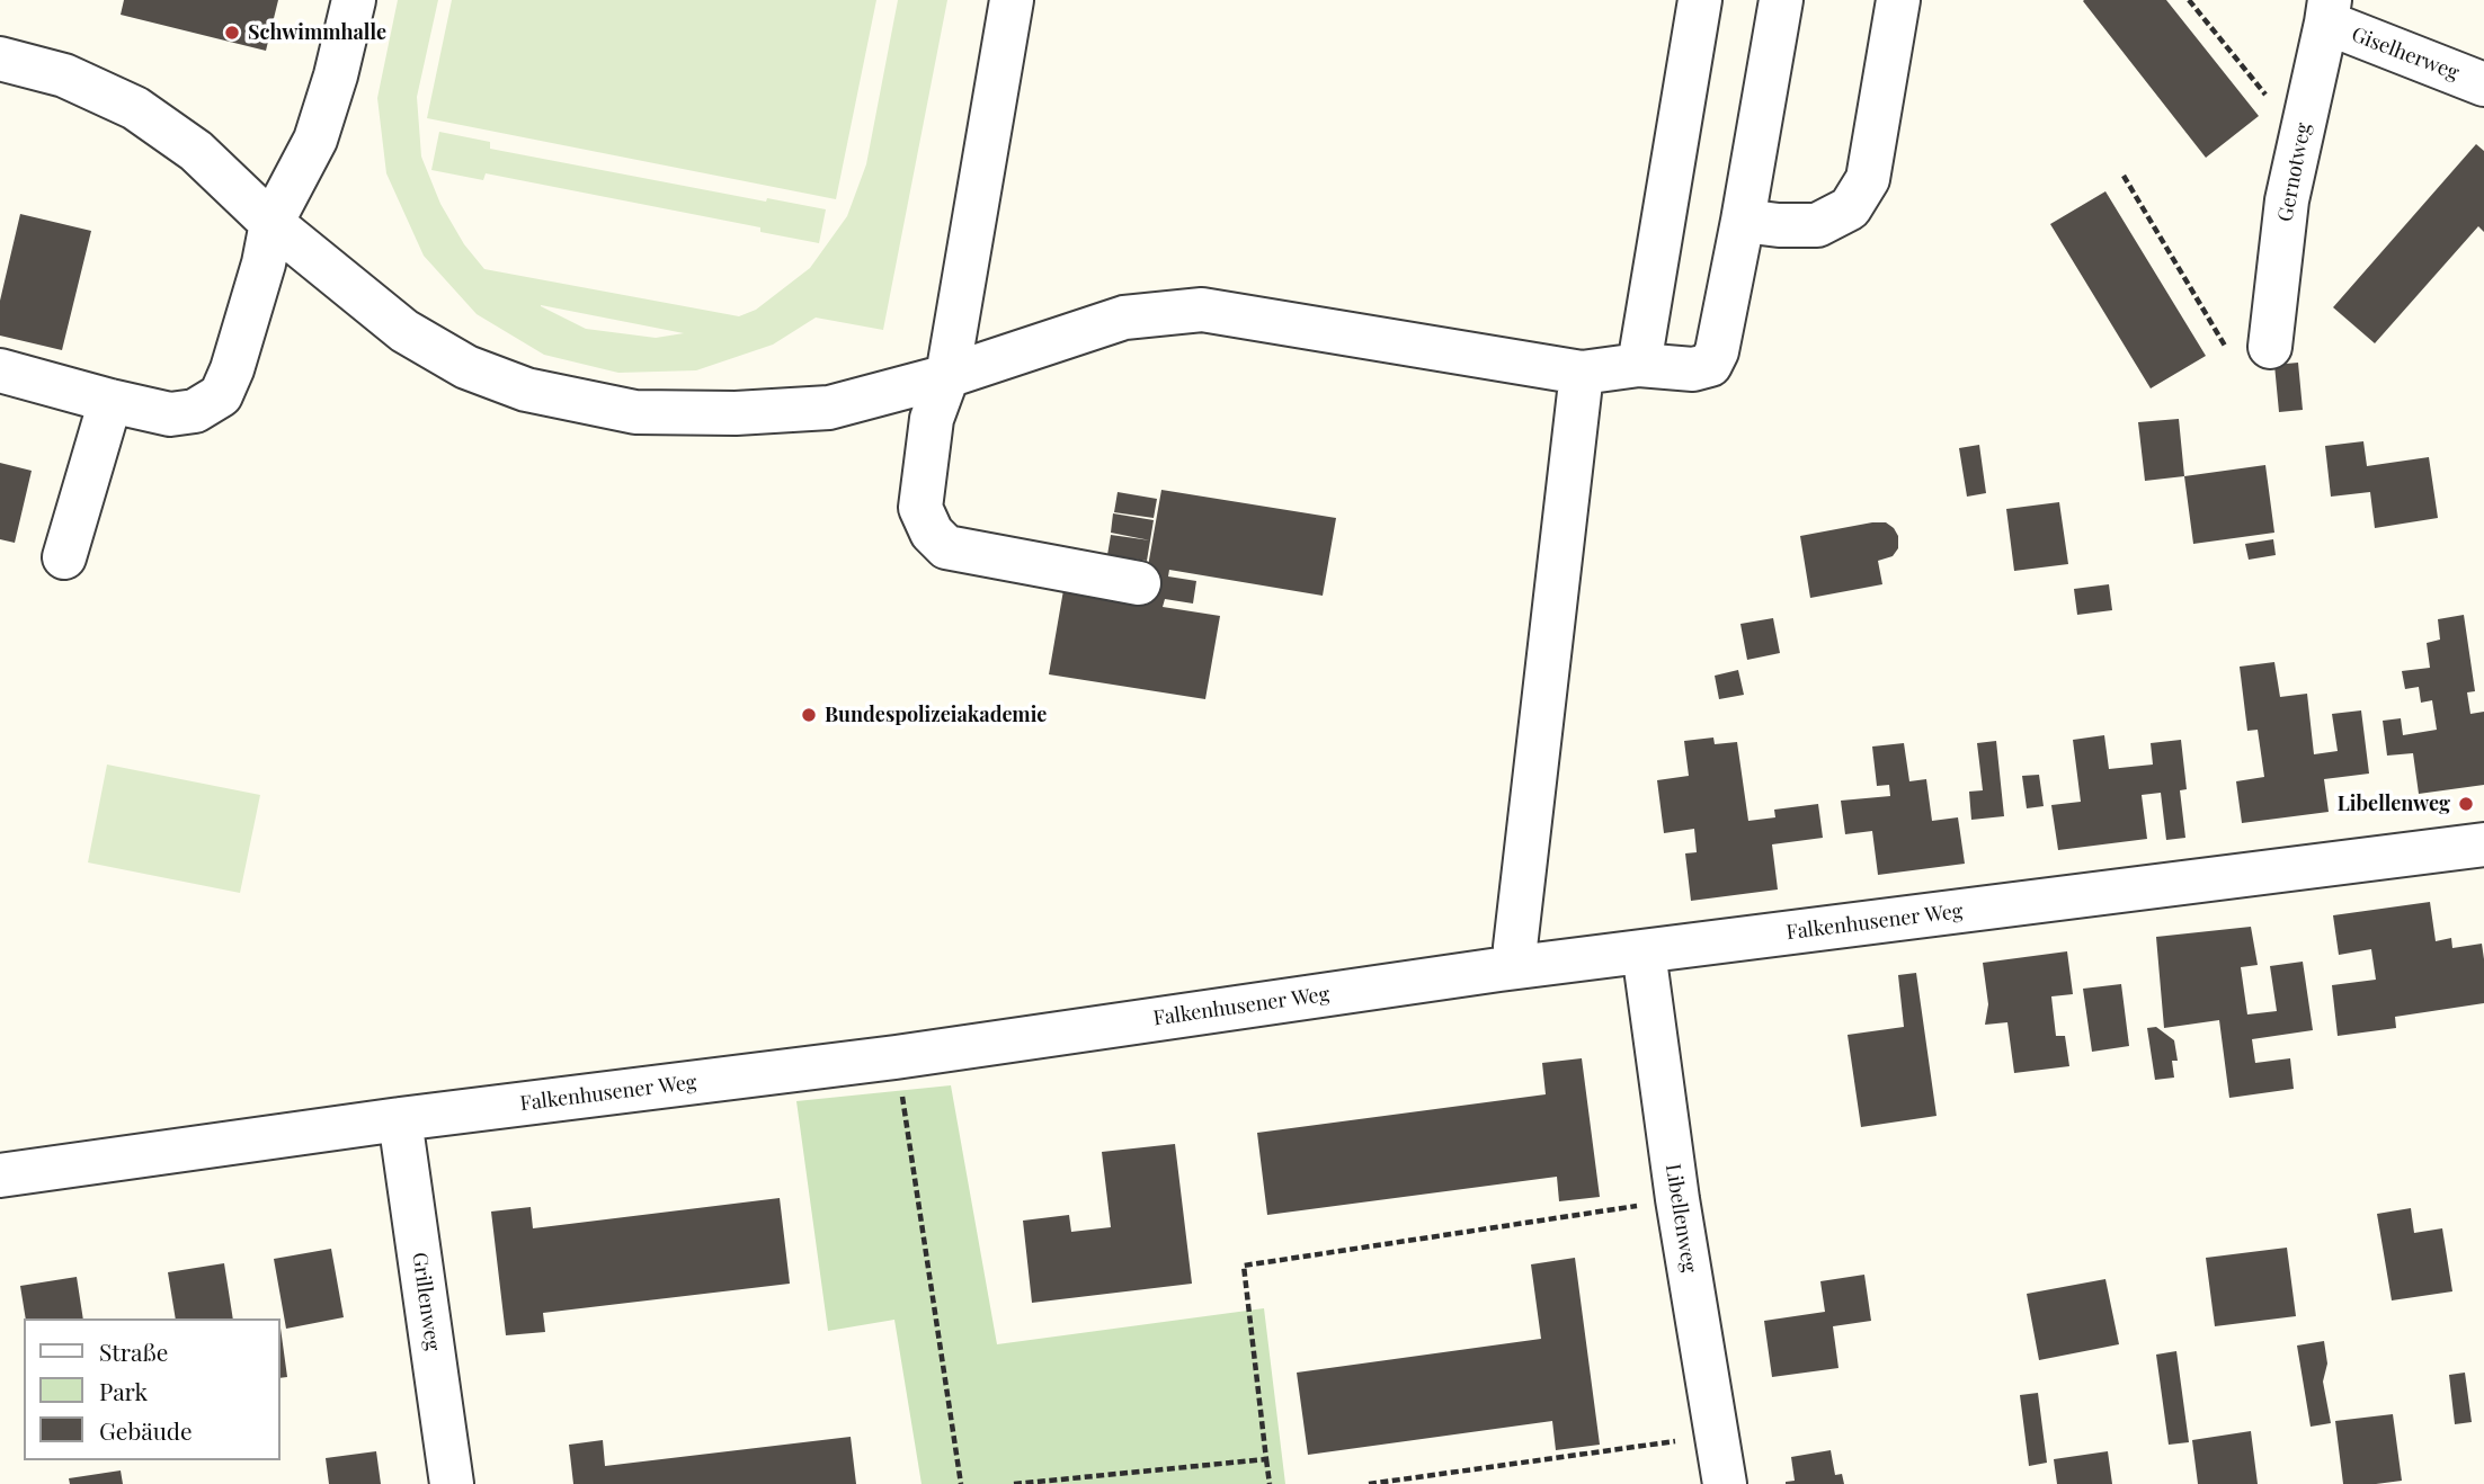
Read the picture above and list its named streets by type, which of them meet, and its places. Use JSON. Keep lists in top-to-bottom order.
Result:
{
  "streets": {
    "street": [
      "Giselherweg",
      "Gernotweg",
      "Falkenhusener Weg",
      "Libellenweg",
      "Grillenweg"
    ]
  },
  "crossings": [
    ["Giselherweg", "Gernotweg"],
    ["Falkenhusener Weg", "Libellenweg"],
    ["Falkenhusener Weg", "Grillenweg"]
  ],
  "places": ["Schwimmhalle", "Bundespolizeiakademie", "Libellenweg"],
  "legend": ["Straße", "Park", "Gebäude"]
}
